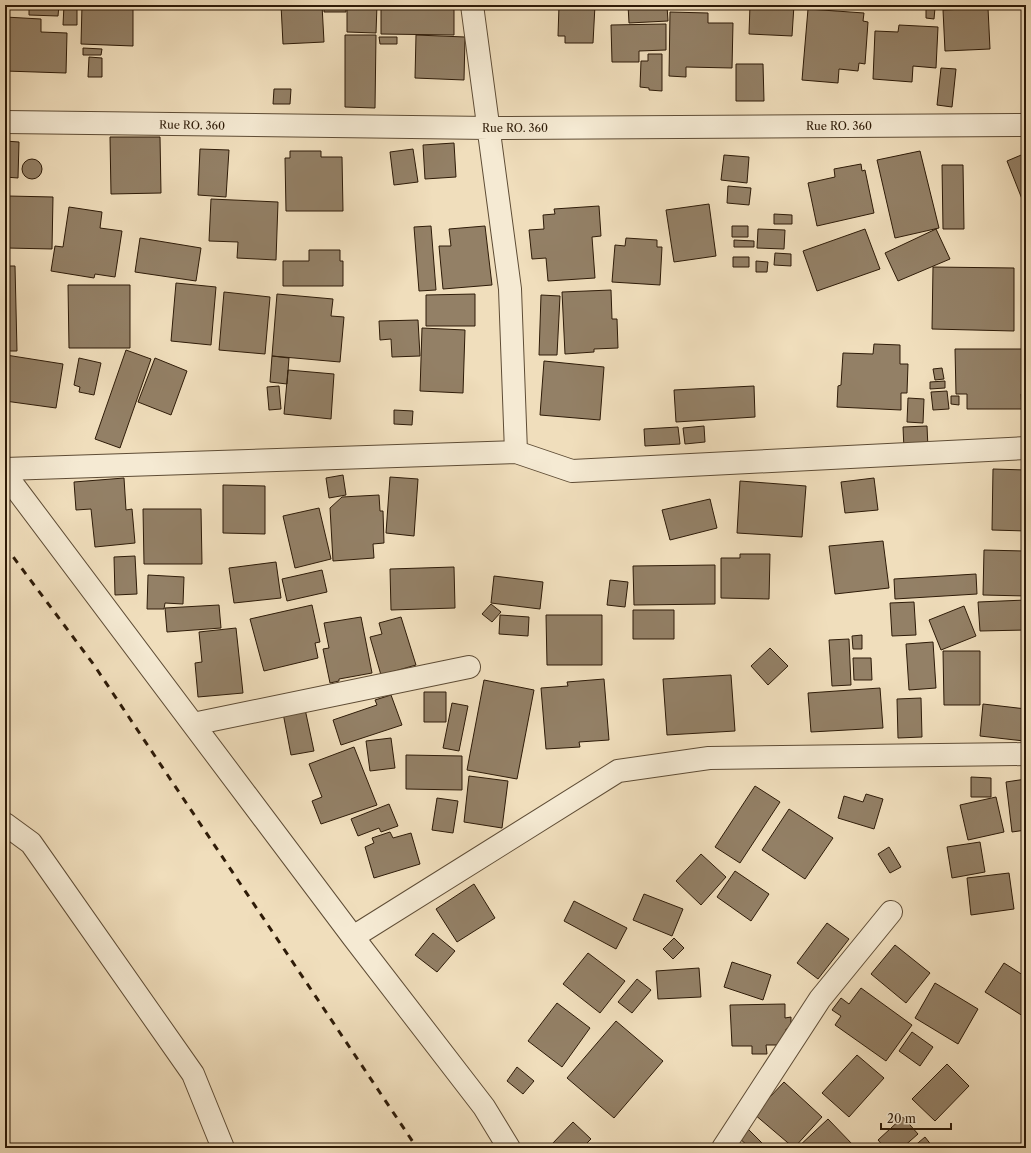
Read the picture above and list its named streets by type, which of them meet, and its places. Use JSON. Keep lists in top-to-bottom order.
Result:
{
  "streets": {
    "street": ["Rue RO. 360"]
  },
  "scale_bar": "20 m"
}
